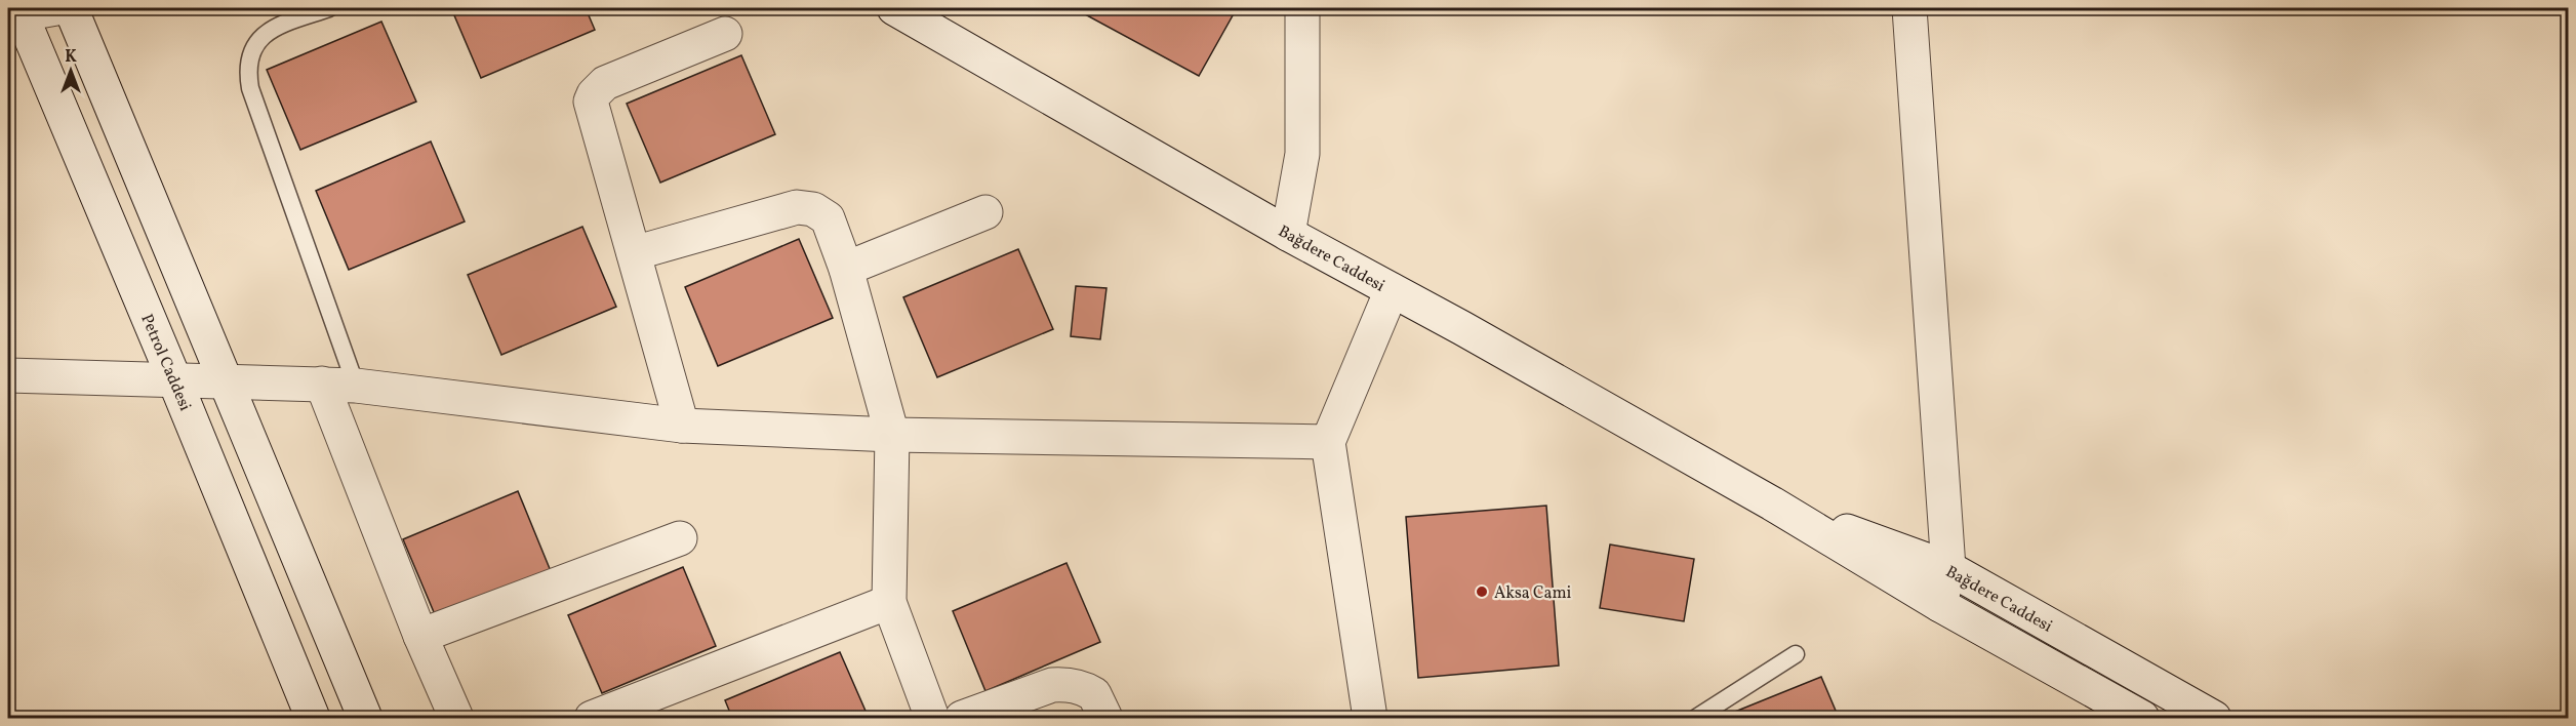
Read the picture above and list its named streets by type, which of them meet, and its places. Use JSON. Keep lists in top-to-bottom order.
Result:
{
  "streets": {
    "street": ["Bağdere Caddesi", "Petrol Caddesi"]
  },
  "places": ["Aksa Cami"],
  "north": "top"
}
